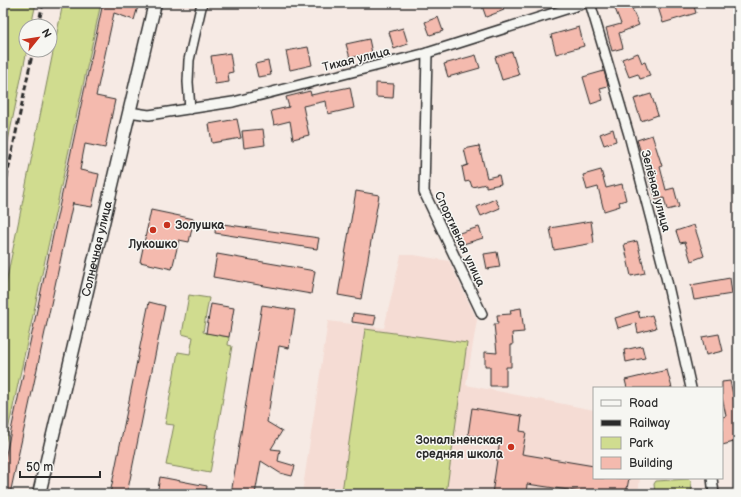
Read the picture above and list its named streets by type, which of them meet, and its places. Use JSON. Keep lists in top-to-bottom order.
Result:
{
  "streets": {
    "street": [
      "Тихая улица",
      "Зелёная улица",
      "Спортивная улица",
      "Солнечная улица"
    ]
  },
  "crossings": [
    ["Тихая улица", "Спортивная улица"],
    ["Тихая улица", "Солнечная улица"]
  ],
  "places": ["Золушка", "Лукошко", "Зональненская средняя школа"],
  "legend": [
    "Road",
    "Railway",
    "Park",
    "Building"
  ],
  "scale_bar": "50 m",
  "north": "top right"
}
